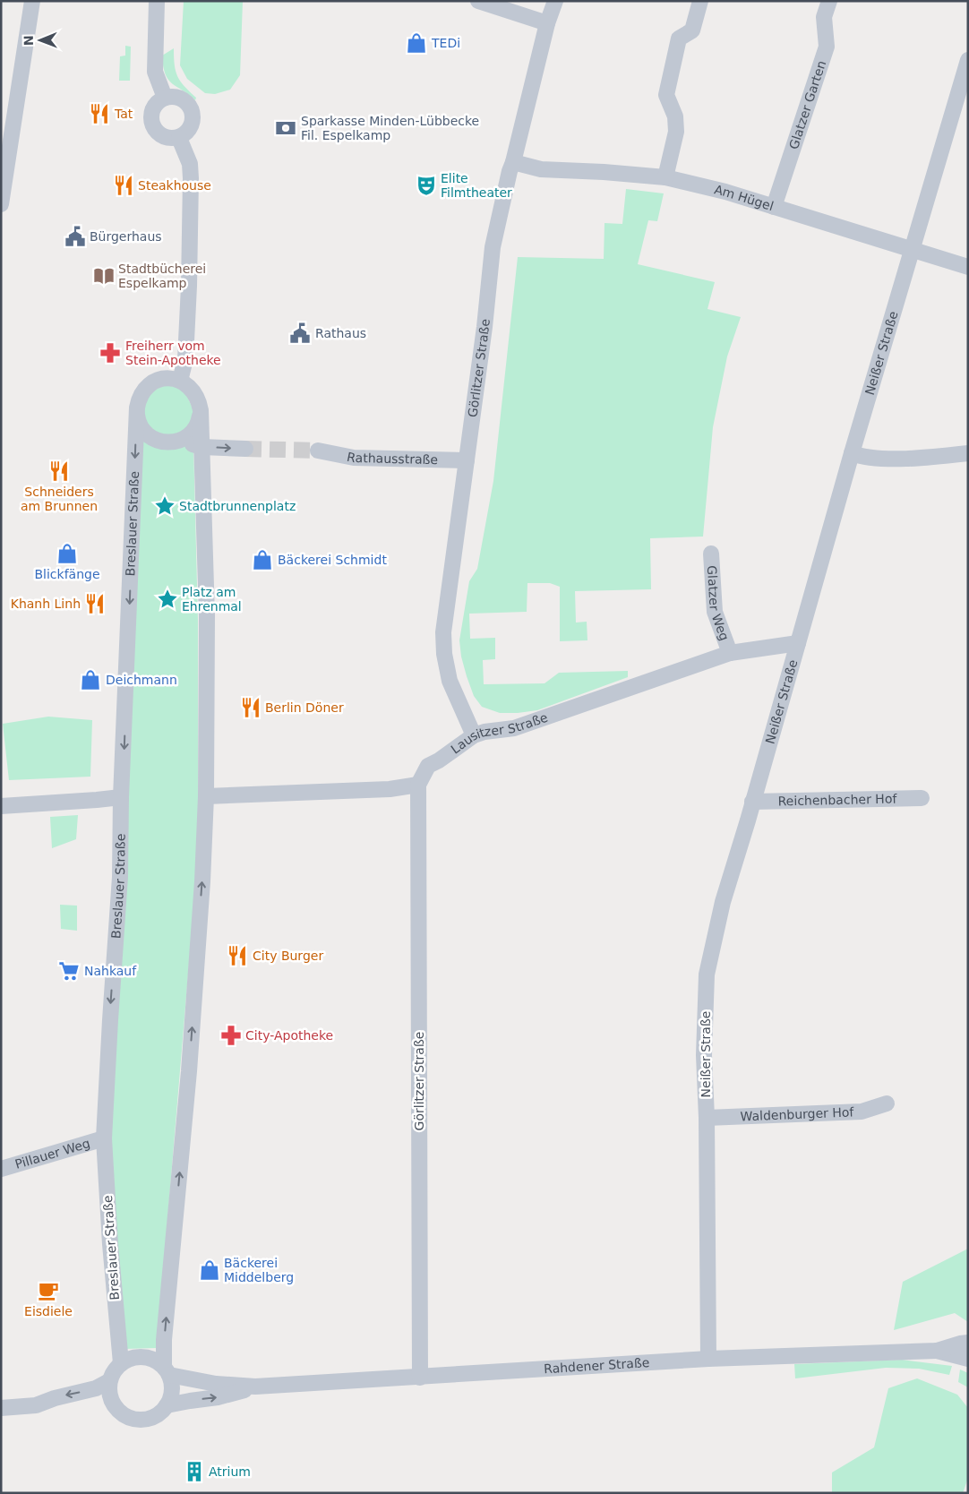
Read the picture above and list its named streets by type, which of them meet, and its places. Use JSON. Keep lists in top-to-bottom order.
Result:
{
  "streets": {
    "street": [
      "Glatzer Garten",
      "Am Hügel",
      "Neißer Straße",
      "Görlitzer Straße",
      "Rathausstraße",
      "Breslauer Straße",
      "Glatzer Weg",
      "Lausitzer Straße",
      "Reichenbacher Hof",
      "Waldenburger Hof",
      "Pillauer Weg",
      "Rahdener Straße"
    ]
  },
  "crossings": [
    ["Glatzer Garten", "Am Hügel"],
    ["Am Hügel", "Neißer Straße"],
    ["Am Hügel", "Görlitzer Straße"],
    ["Neißer Straße", "Lausitzer Straße"],
    ["Neißer Straße", "Reichenbacher Hof"],
    ["Neißer Straße", "Waldenburger Hof"],
    ["Neißer Straße", "Rahdener Straße"],
    ["Görlitzer Straße", "Rathausstraße"],
    ["Görlitzer Straße", "Lausitzer Straße"],
    ["Görlitzer Straße", "Rahdener Straße"],
    ["Breslauer Straße", "Pillauer Weg"],
    ["Breslauer Straße", "Rahdener Straße"],
    ["Glatzer Weg", "Lausitzer Straße"]
  ],
  "places": {
    "shop": [
      "TEDi",
      "Blickfänge",
      "Bäckerei Schmidt",
      "Deichmann",
      "Bäckerei Middelberg"
    ],
    "restaurant": [
      "Tat",
      "Steakhouse",
      "Schneiders am Brunnen",
      "Khanh Linh",
      "Berlin Döner",
      "City Burger"
    ],
    "bank": ["Sparkasse Minden-Lübbecke Fil. Espelkamp"],
    "theatre": ["Elite Filmtheater"],
    "public building": ["Bürgerhaus", "Rathaus"],
    "library": ["Stadtbücherei Espelkamp"],
    "pharmacy": ["Freiherr vom Stein-Apotheke", "City-Apotheke"],
    "place": ["Stadtbrunnenplatz", "Platz am Ehrenmal"],
    "supermarket": ["Nahkauf"],
    "cafe": ["Eisdiele"],
    "building": ["Atrium"]
  },
  "north": "left"
}
